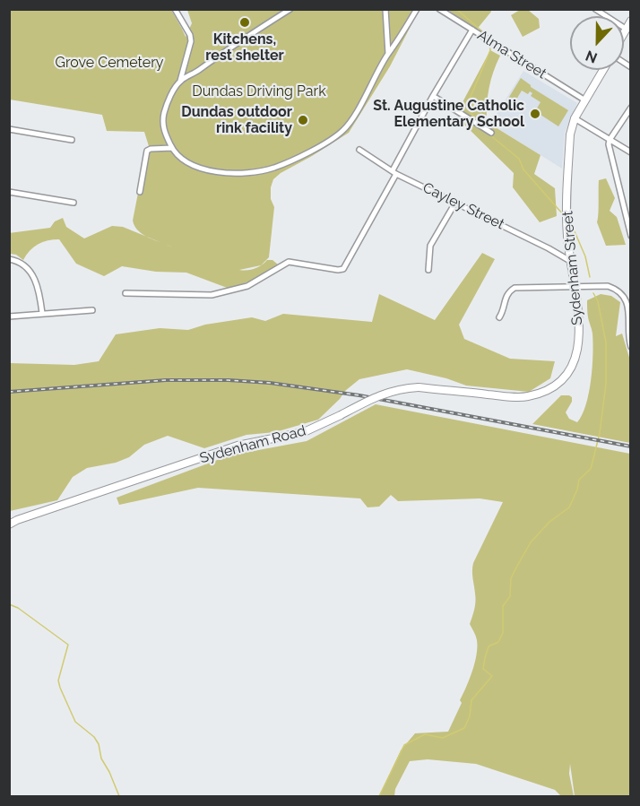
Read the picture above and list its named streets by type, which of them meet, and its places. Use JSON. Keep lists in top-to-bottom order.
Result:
{
  "streets": {
    "main road": ["Sydenham Street", "Sydenham Road"],
    "street": ["Alma Street", "Cayley Street"]
  },
  "crossings": [
    ["Alma Street", "Sydenham Street"],
    ["Cayley Street", "Sydenham Street"],
    ["Sydenham Street", "Sydenham Road"]
  ],
  "parks": ["Grove Cemetery", "Dundas Driving Park"],
  "places": ["Kitchens, rest shelter", "St. Augustine Catholic Elementary School", "Dundas outdoor rink facility"],
  "north": "bottom"
}
